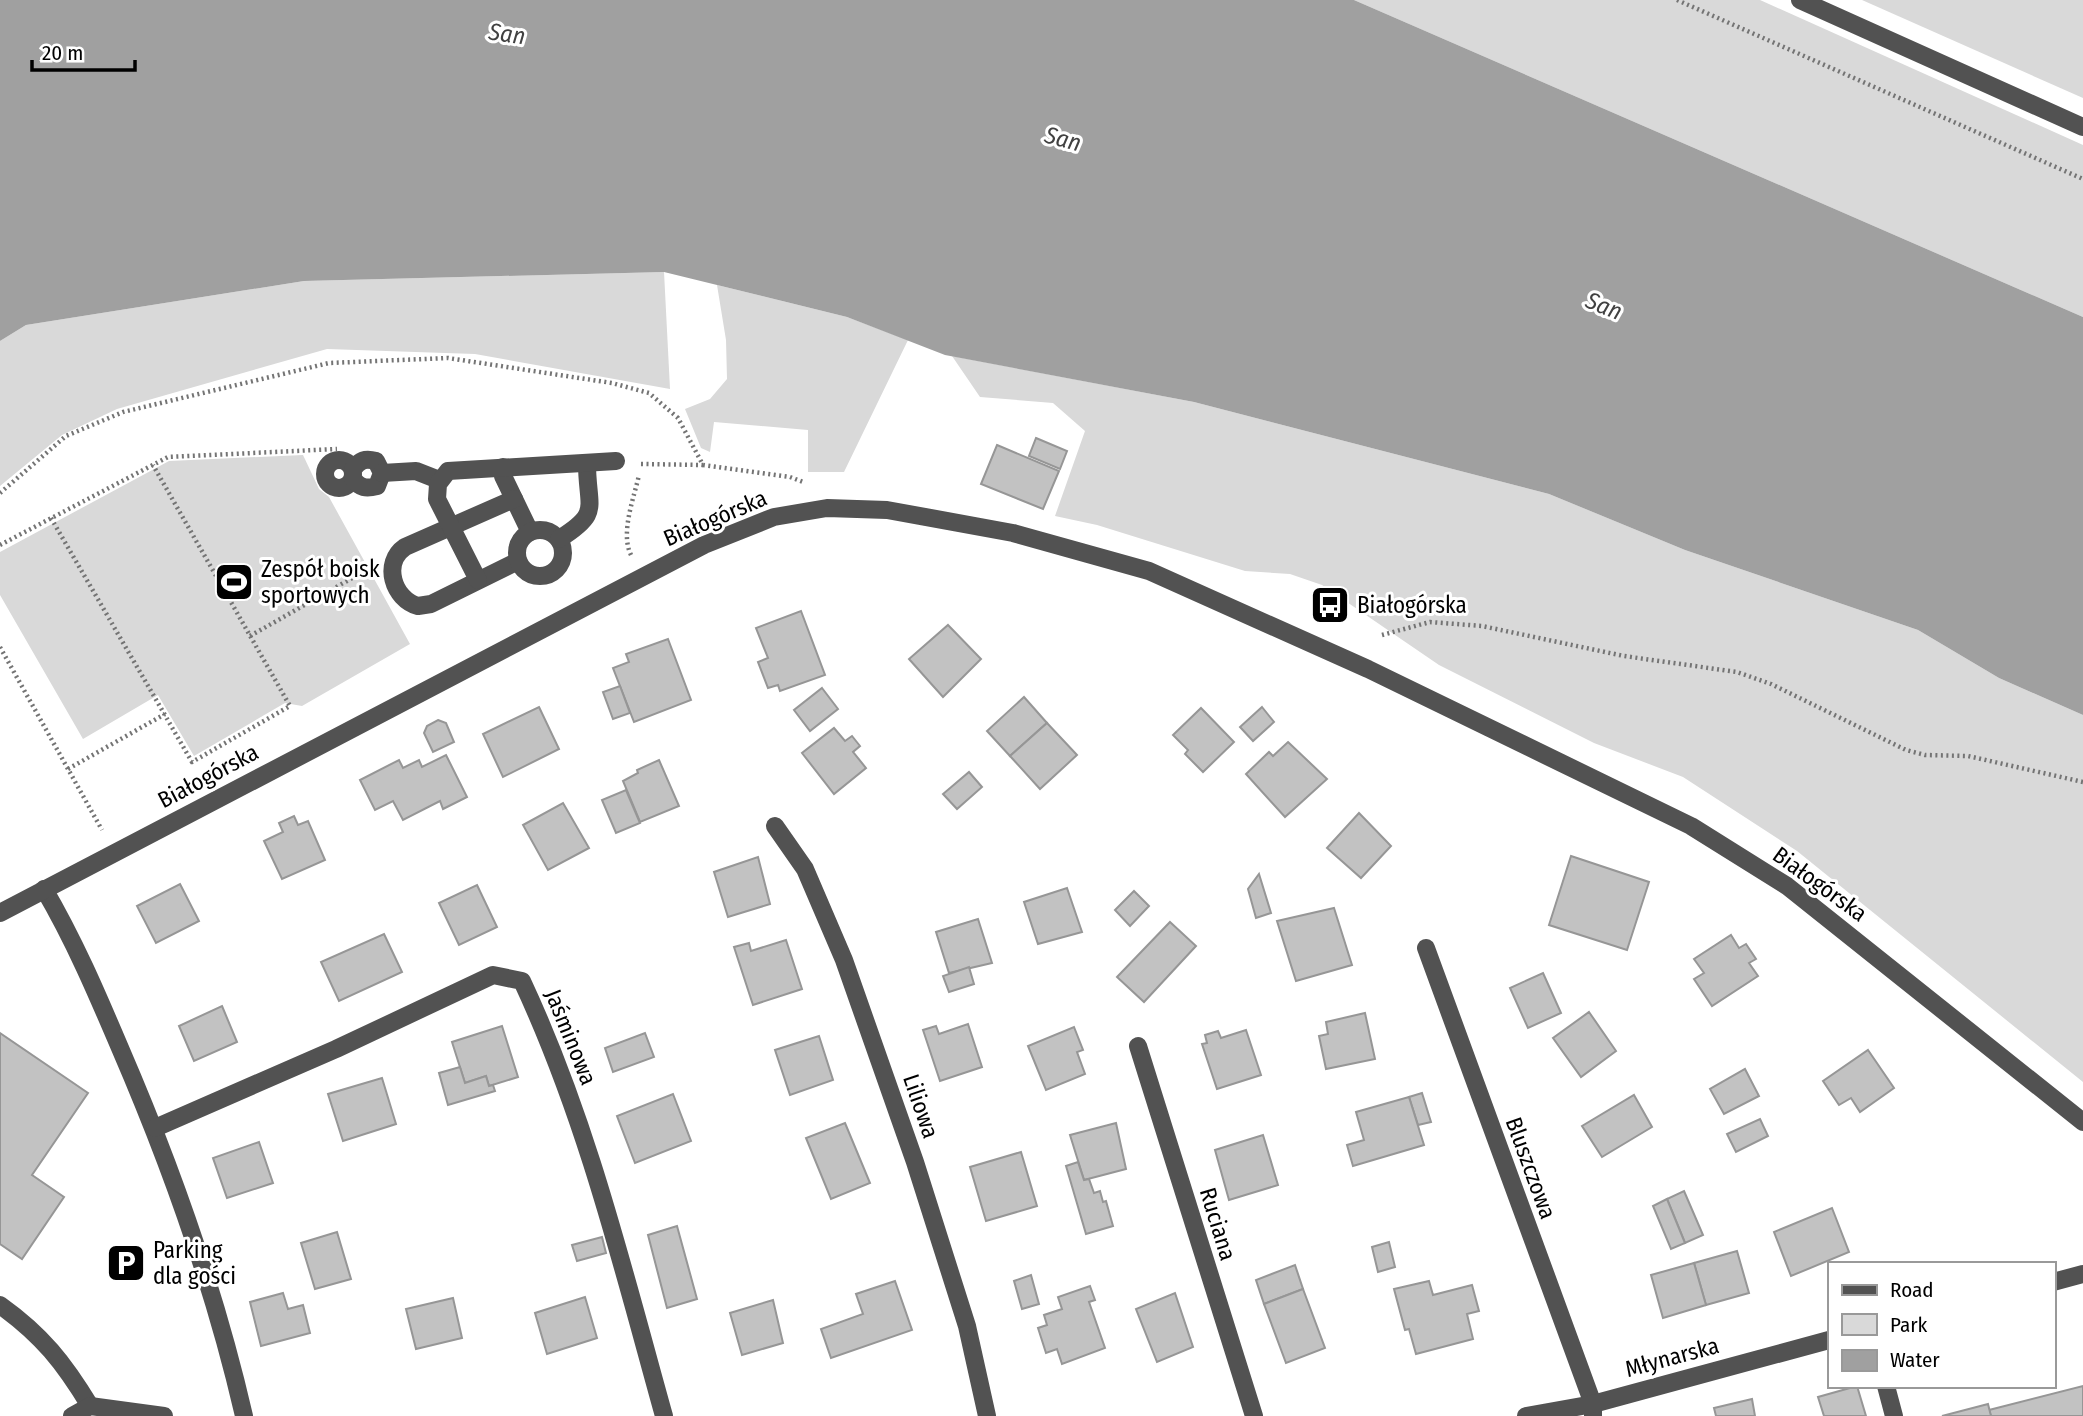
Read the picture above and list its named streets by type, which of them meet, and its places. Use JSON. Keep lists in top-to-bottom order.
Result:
{
  "streets": {
    "street": [
      "Białogórska",
      "Jaśminowa",
      "Liliowa",
      "Bluszczowa",
      "Ruciana",
      "Młynarska"
    ]
  },
  "crossings": [
    ["Bluszczowa", "Młynarska"]
  ],
  "water": ["San"],
  "places": {
    "sports": ["Zespół boisk sportowych"],
    "bus stop": ["Białogórska"],
    "parking": ["Parking dla gości"]
  },
  "legend": ["Road", "Park", "Water"],
  "scale_bar": "20 m"
}
